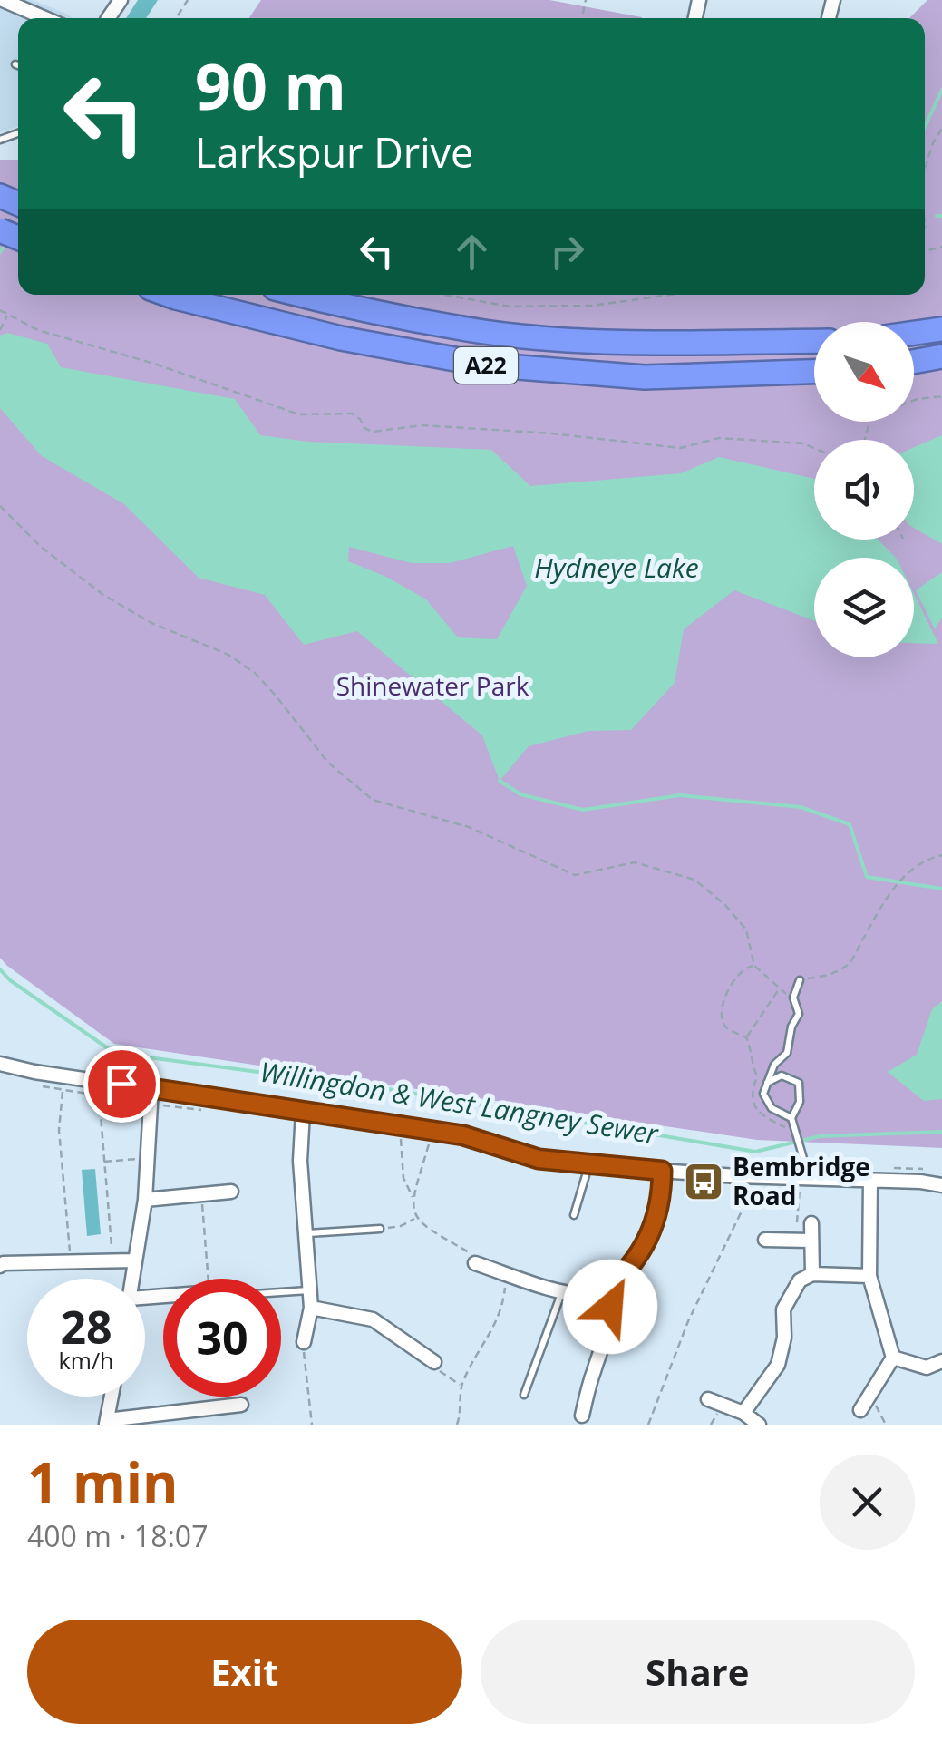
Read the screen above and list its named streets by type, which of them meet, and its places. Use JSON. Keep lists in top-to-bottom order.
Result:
{
  "streets": {
    "highway": ["A22"]
  },
  "water": ["Hydneye Lake", "Willingdon & West Langney Sewer"],
  "parks": ["Shinewater Park"],
  "places": {
    "bus stop": ["Bembridge Road"]
  },
  "north": "bottom right",
  "page": {
    "turn": ["90 m", "Larkspur Drive"],
    "speed": "28 km/h",
    "limit": "30",
    "heading": ["1 min", "400 m · 18:07"],
    "buttons": ["Exit", "Share"]
  }
}
